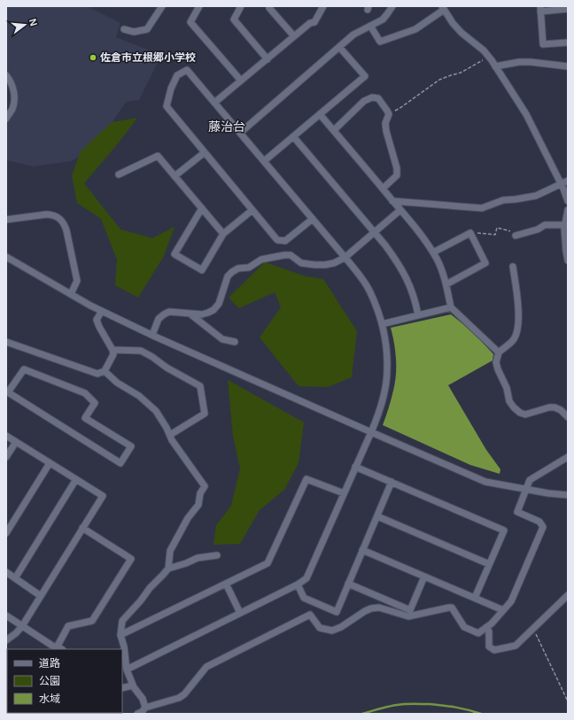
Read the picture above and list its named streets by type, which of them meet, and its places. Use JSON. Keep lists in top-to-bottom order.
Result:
{
  "districts": ["藤治台"],
  "places": ["佐倉市立根郷小学校"],
  "legend": ["道路", "公園", "水域"],
  "north": "right"
}
